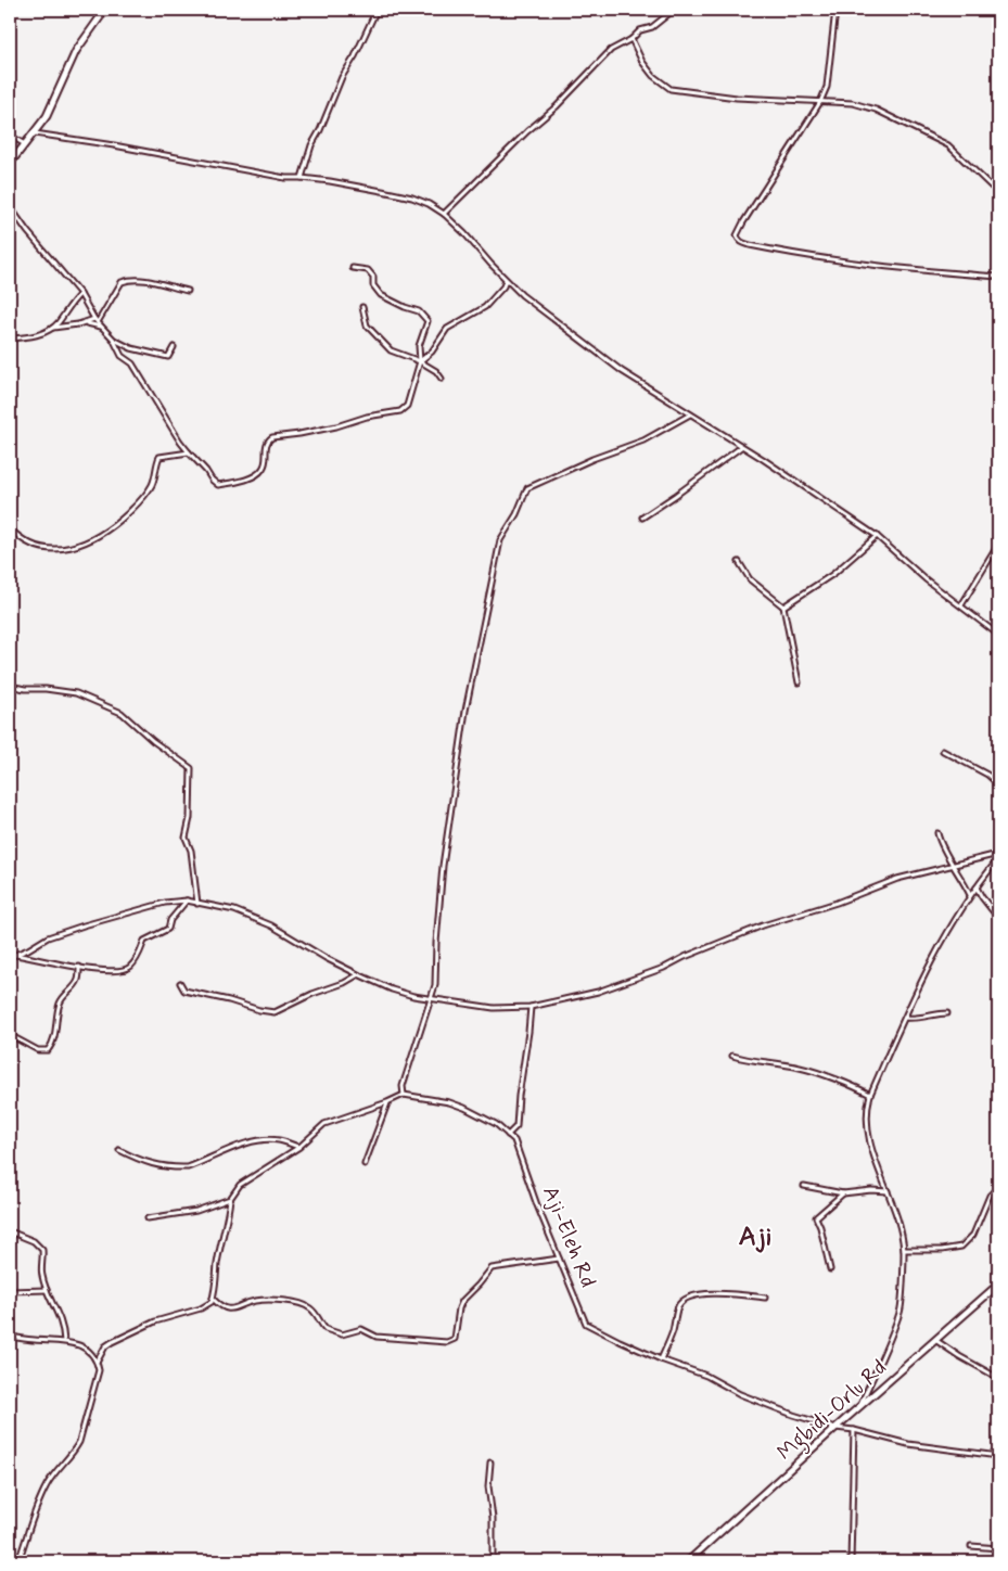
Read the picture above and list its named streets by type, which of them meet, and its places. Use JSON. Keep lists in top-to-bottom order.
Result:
{
  "streets": {
    "main road": ["Mgbidi-Orlu Rd"],
    "street": ["Aji-Eleh Rd"]
  },
  "crossings": [
    ["Aji-Eleh Rd", "Mgbidi-Orlu Rd"]
  ],
  "districts": ["Aji"]
}
